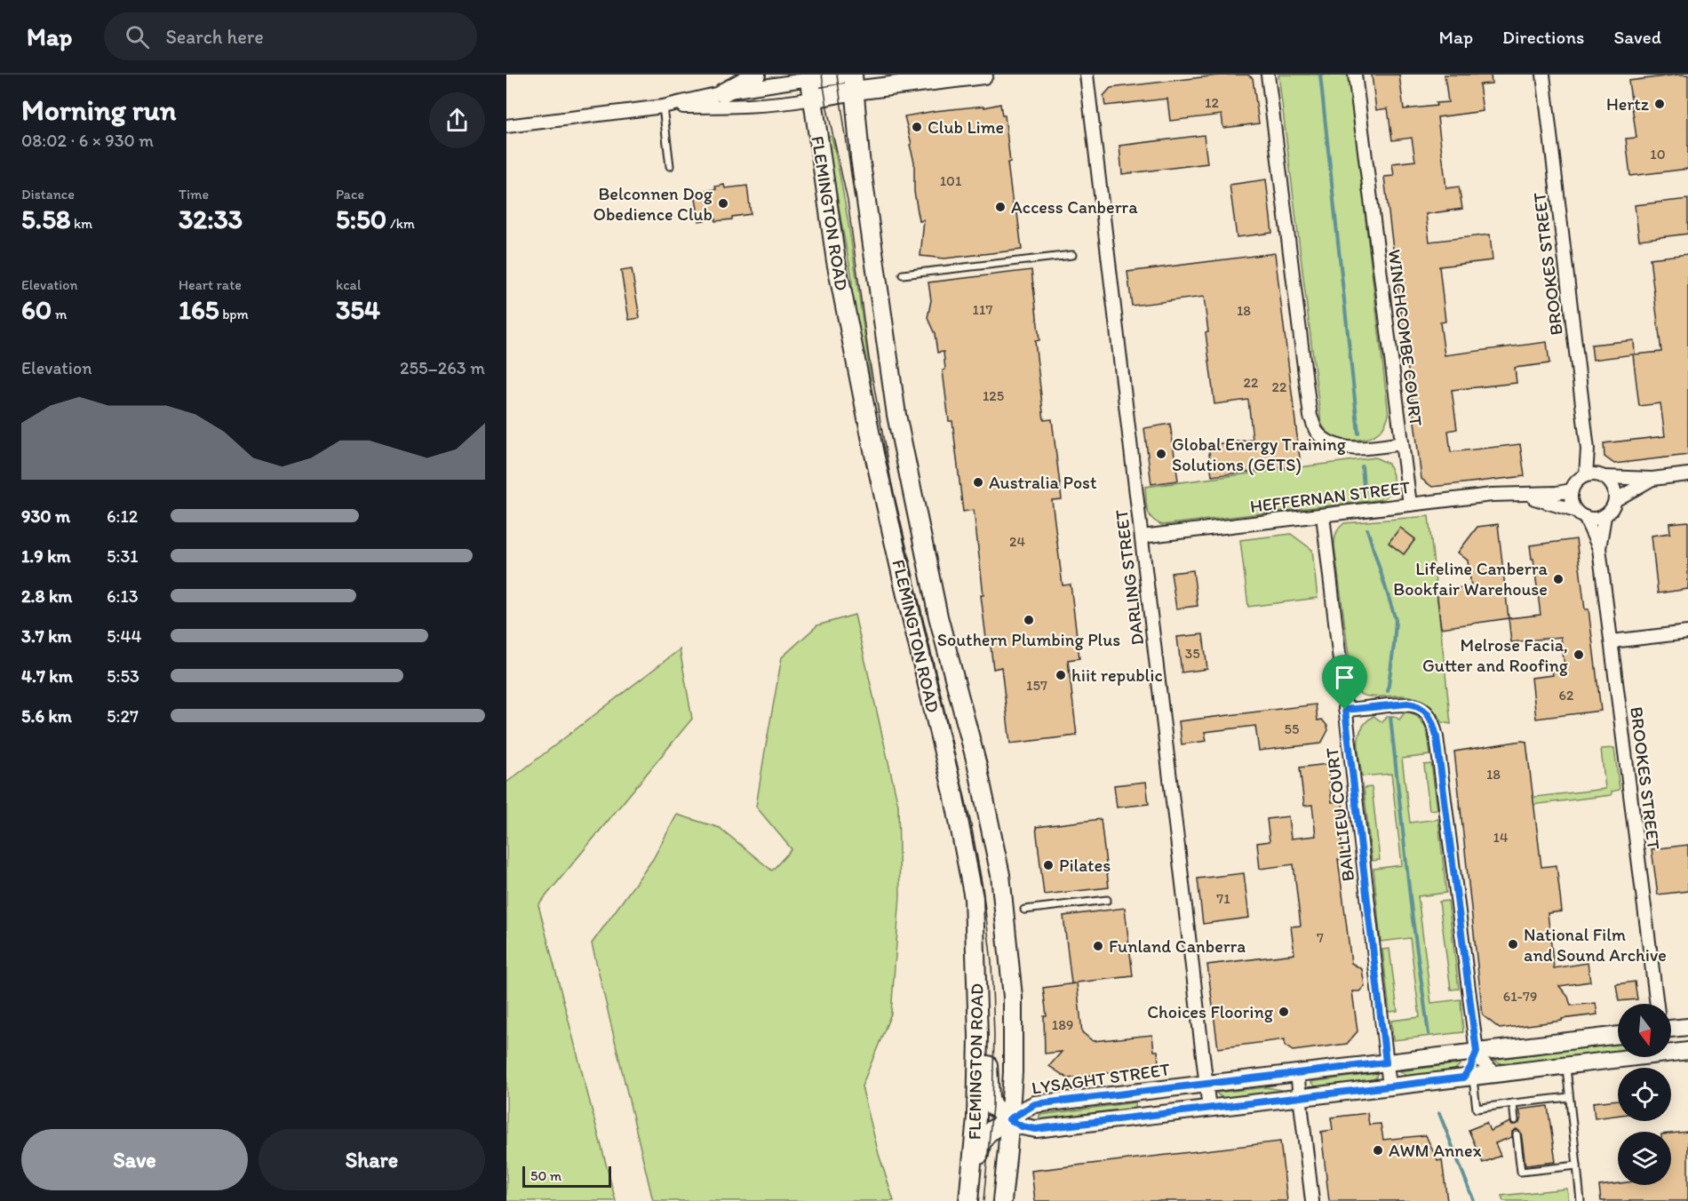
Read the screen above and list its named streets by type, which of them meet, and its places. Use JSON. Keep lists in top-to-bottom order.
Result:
{
  "streets": {
    "main road": ["FLEMINGTON ROAD"],
    "street": [
      "BROOKES STREET",
      "WINCHCOMBE COURT",
      "HEFFERNAN STREET",
      "DARLING STREET",
      "BAILLIEU COURT",
      "LYSAGHT STREET"
    ]
  },
  "crossings": [
    ["FLEMINGTON ROAD", "LYSAGHT STREET"],
    ["BROOKES STREET", "HEFFERNAN STREET"],
    ["HEFFERNAN STREET", "DARLING STREET"],
    ["HEFFERNAN STREET", "BAILLIEU COURT"],
    ["DARLING STREET", "LYSAGHT STREET"],
    ["BAILLIEU COURT", "LYSAGHT STREET"]
  ],
  "places": [
    "Hertz",
    "Club Lime",
    "Belconnen Dog Obedience Club",
    "Access Canberra",
    "Global Energy Training Solutions (GETS)",
    "Australia Post",
    "Lifeline Canberra Bookfair Warehouse",
    "Southern Plumbing Plus",
    "Melrose Facia, Gutter and Roofing",
    "hiit republic",
    "Pilates",
    "National Film and Sound Archive",
    "Funland Canberra",
    "Choices Flooring",
    "AWM Annex"
  ],
  "house_numbers": [
    "12",
    "10",
    "101",
    "117",
    "18",
    "22",
    "22",
    "125",
    "24",
    "35",
    "157",
    "62",
    "55",
    "18",
    "14",
    "71",
    "7",
    "61-79",
    "189"
  ],
  "scale_bar": "50 m",
  "north": "bottom",
  "page": {
    "header": "Map",
    "search": "Search here",
    "nav": ["Map", "Directions", "Saved"],
    "heading": ["Morning run", "08:02 · 6 × 930 m"],
    "stats": [
      ["Distance", "5.58 km"],
      ["Time", "32:33"],
      ["Pace", "5:50 /km"],
      ["Elevation", "60 m"],
      ["Heart rate", "165 bpm"],
      ["kcal", "354"]
    ],
    "chart": ["Elevation", "255–263 m"],
    "list": [
      {
        "name": "930 m",
        "note": "6:12"
      },
      {
        "name": "1.9 km",
        "note": "5:31"
      },
      {
        "name": "2.8 km",
        "note": "6:13"
      },
      {
        "name": "3.7 km",
        "note": "5:44"
      },
      {
        "name": "4.7 km",
        "note": "5:53"
      },
      {
        "name": "5.6 km",
        "note": "5:27"
      }
    ],
    "buttons": ["Save", "Share"],
    "scale": "50 m"
  }
}
